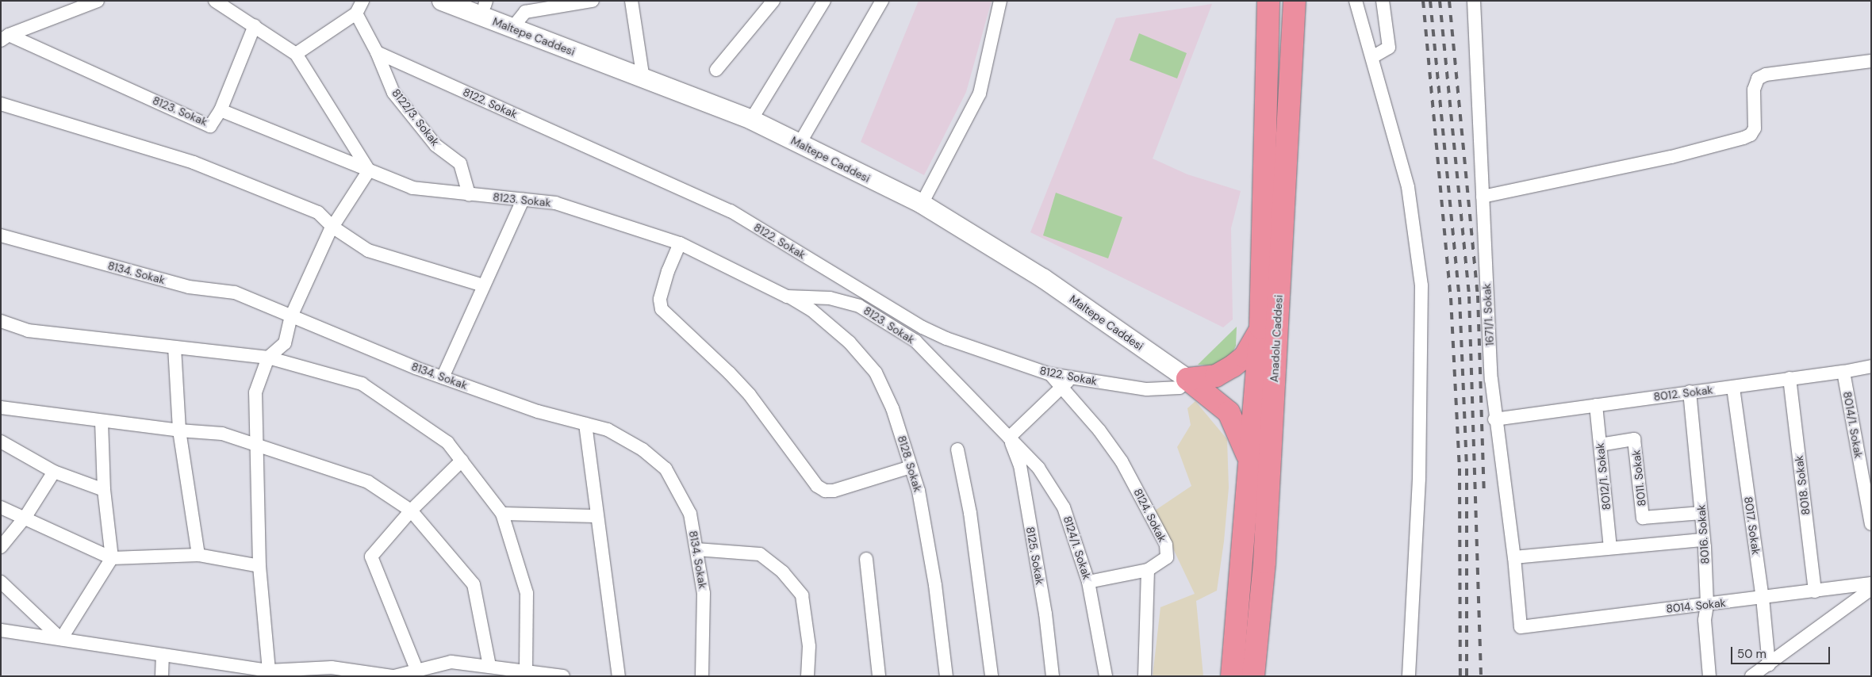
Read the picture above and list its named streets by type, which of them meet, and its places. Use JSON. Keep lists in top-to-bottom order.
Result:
{
  "streets": {
    "highway": ["Anadolu Caddesi"],
    "street": [
      "Maltepe Caddesi",
      "8122. Sokak",
      "8123. Sokak",
      "8122/3. Sokak",
      "8134. Sokak",
      "1671/1. Sokak",
      "8012. Sokak",
      "8014/1. Sokak",
      "8128. Sokak",
      "8012/1. Sokak",
      "8011. Sokak",
      "8018. Sokak",
      "8124. Sokak",
      "8017. Sokak",
      "8016. Sokak",
      "8124/1. Sokak",
      "8125. Sokak",
      "8014. Sokak"
    ]
  },
  "crossings": [
    ["Maltepe Caddesi", "8122. Sokak"],
    ["8122. Sokak", "8122/3. Sokak"],
    ["8122. Sokak", "8124. Sokak"],
    ["8123. Sokak", "8122/3. Sokak"],
    ["8123. Sokak", "8128. Sokak"],
    ["8123. Sokak", "8124/1. Sokak"],
    ["8123. Sokak", "8125. Sokak"],
    ["1671/1. Sokak", "8012. Sokak"],
    ["1671/1. Sokak", "8014. Sokak"],
    ["8012. Sokak", "8014/1. Sokak"],
    ["8012. Sokak", "8012/1. Sokak"],
    ["8012. Sokak", "8018. Sokak"],
    ["8012. Sokak", "8017. Sokak"],
    ["8012. Sokak", "8016. Sokak"],
    ["8012/1. Sokak", "8011. Sokak"],
    ["8011. Sokak", "8016. Sokak"],
    ["8018. Sokak", "8014. Sokak"],
    ["8017. Sokak", "8014. Sokak"],
    ["8016. Sokak", "8014. Sokak"],
    ["8124/1. Sokak", "8125. Sokak"]
  ],
  "scale_bar": "50 m"
}
